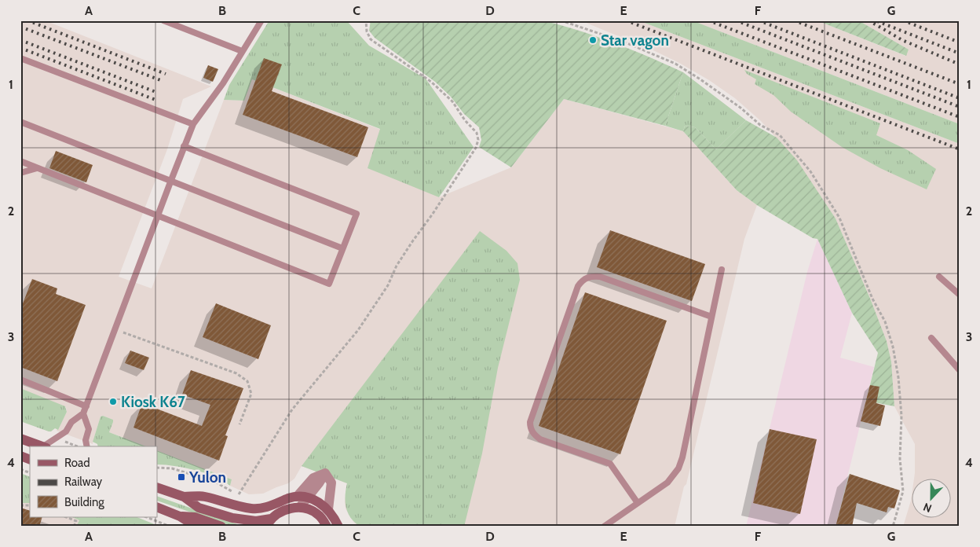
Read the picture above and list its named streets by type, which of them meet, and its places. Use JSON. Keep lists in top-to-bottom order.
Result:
{
  "places": {
    "other": ["Star vagon", "Kiosk K67"],
    "transit": ["Yulon"]
  },
  "legend": ["Road", "Railway", "Building"],
  "north": "bottom",
  "grid": {
    "columns": [
      "A",
      "B",
      "C",
      "D",
      "E",
      "F",
      "G"
    ],
    "rows": [
      "1",
      "2",
      "3",
      "4"
    ]
  }
}
